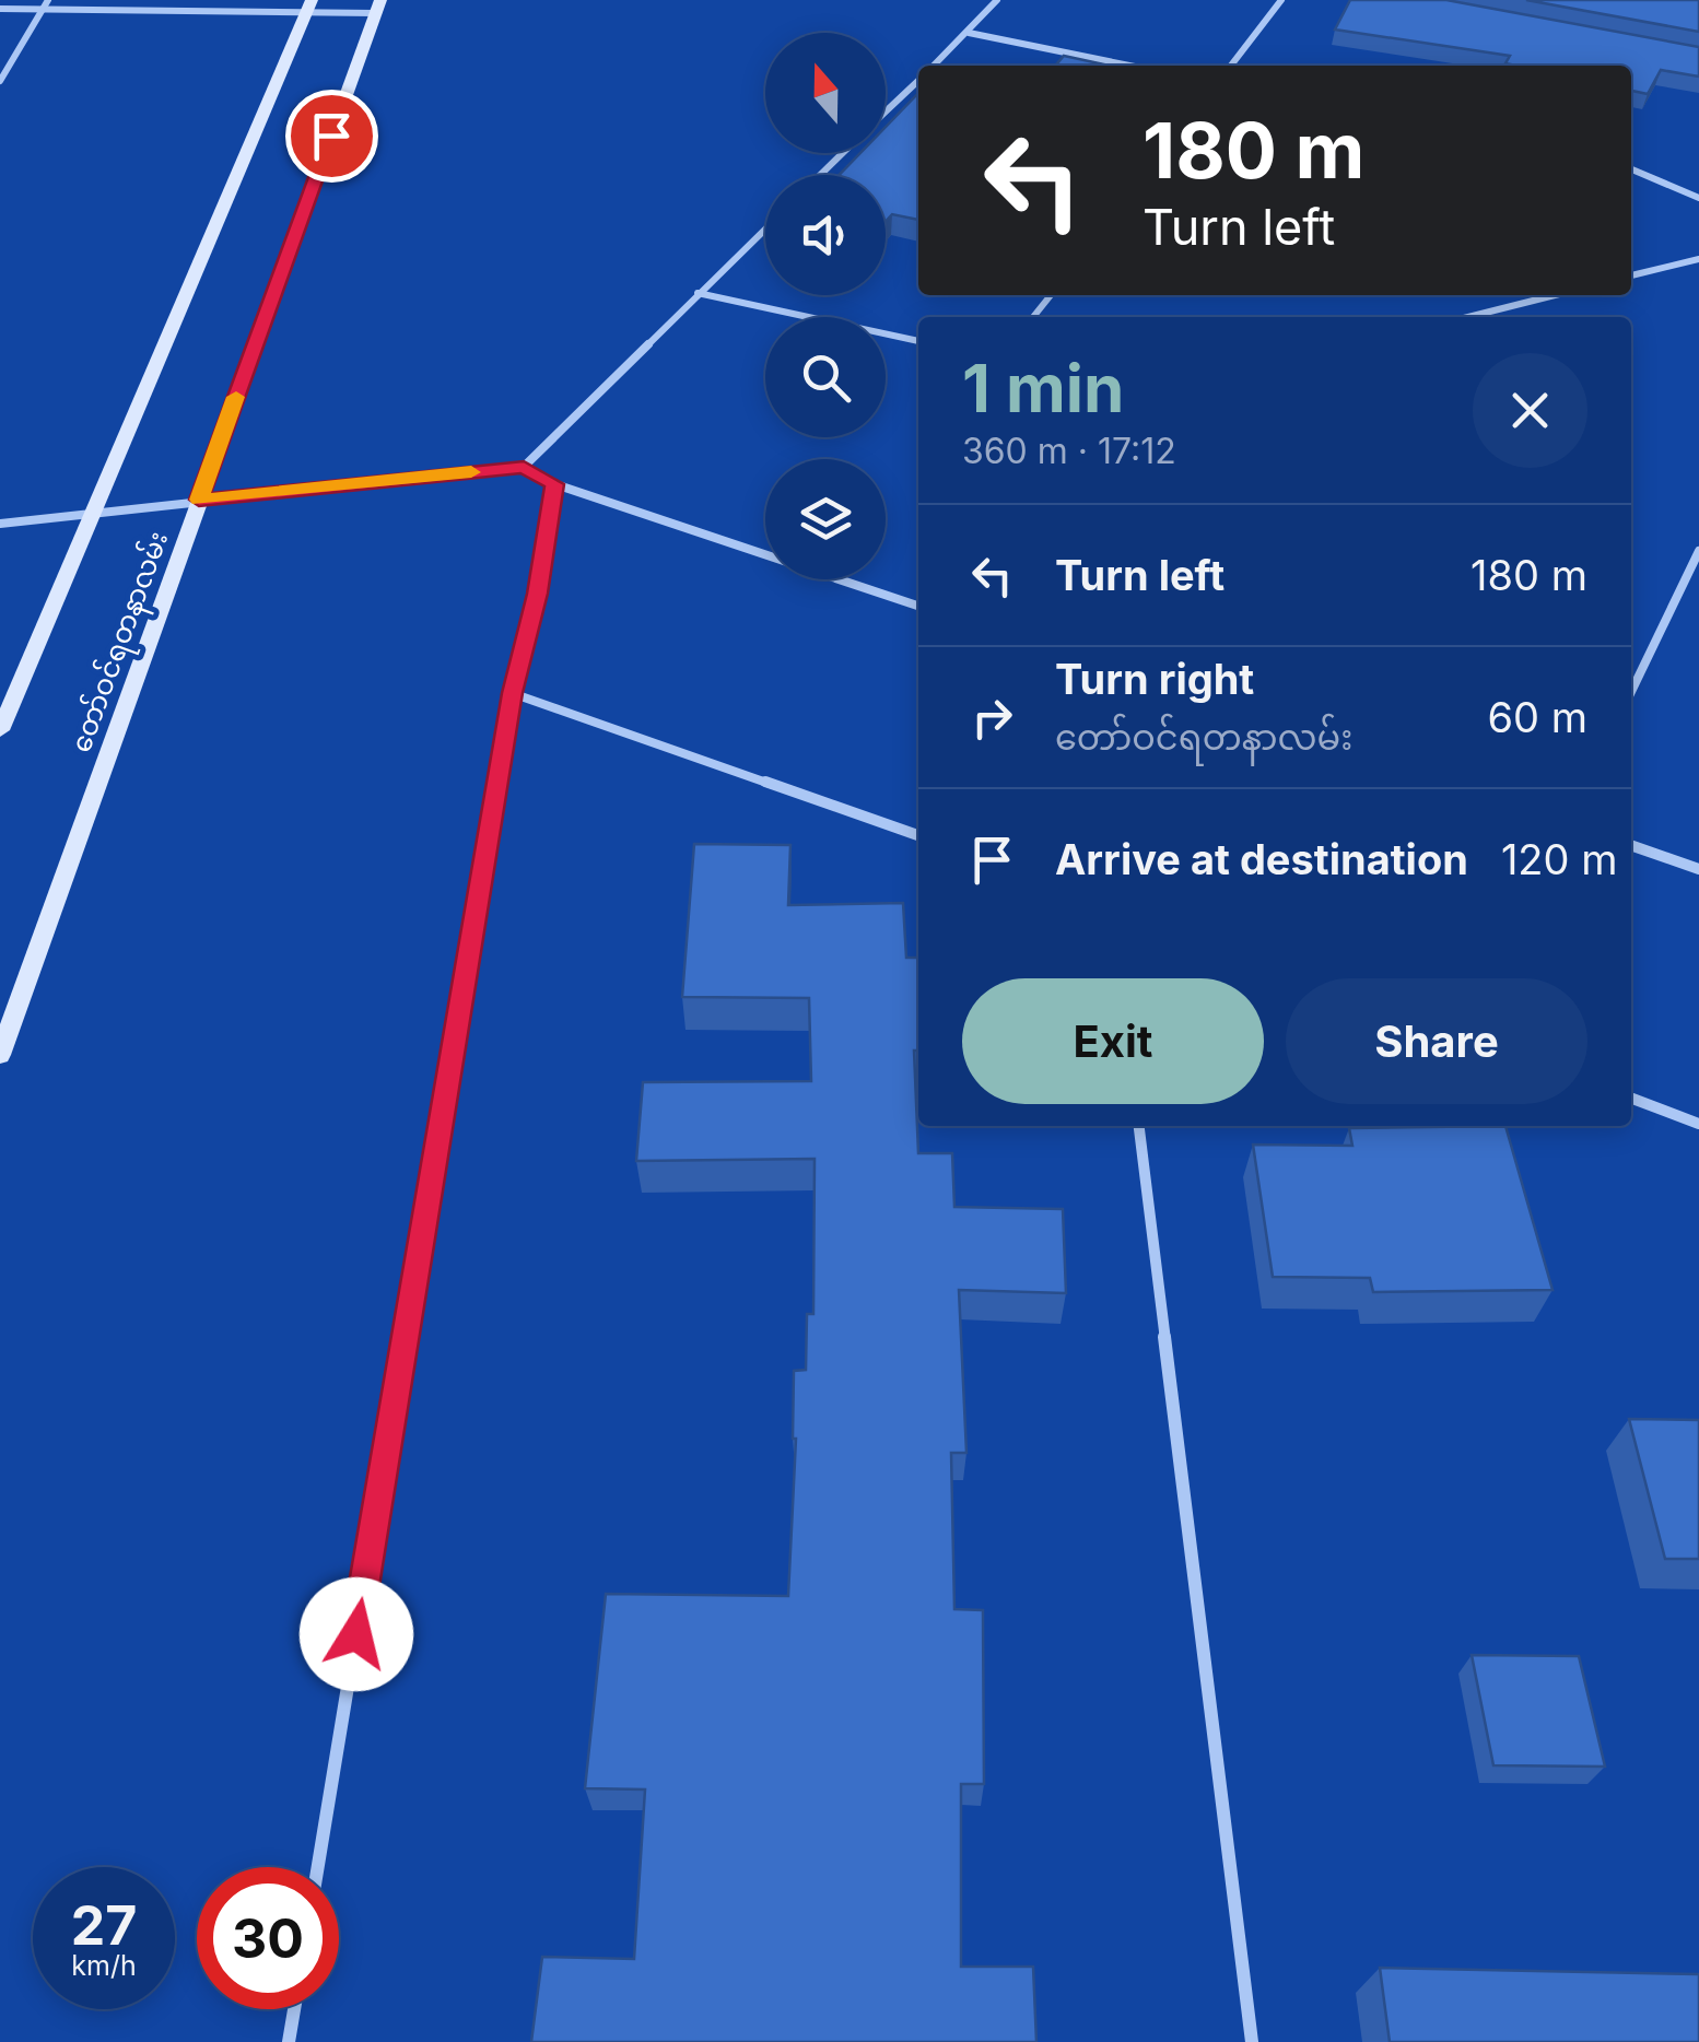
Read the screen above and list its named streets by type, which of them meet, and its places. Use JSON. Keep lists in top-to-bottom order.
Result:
{
  "streets": {
    "main road": ["တော်ဝင်ရတနာလမ်း"]
  },
  "north": "top",
  "page": {
    "turn": ["180 m", "Turn left"],
    "heading": ["1 min", "360 m · 17:12"],
    "list": [
      {
        "name": "Turn left",
        "value": "180 m"
      },
      {
        "name": "Turn right",
        "note": "တော်ဝင်ရတနာလမ်း",
        "value": "60 m"
      },
      {
        "name": "Arrive at destination",
        "value": "120 m"
      }
    ],
    "buttons": ["Exit", "Share"],
    "speed": "27 km/h",
    "limit": "30"
  }
}
